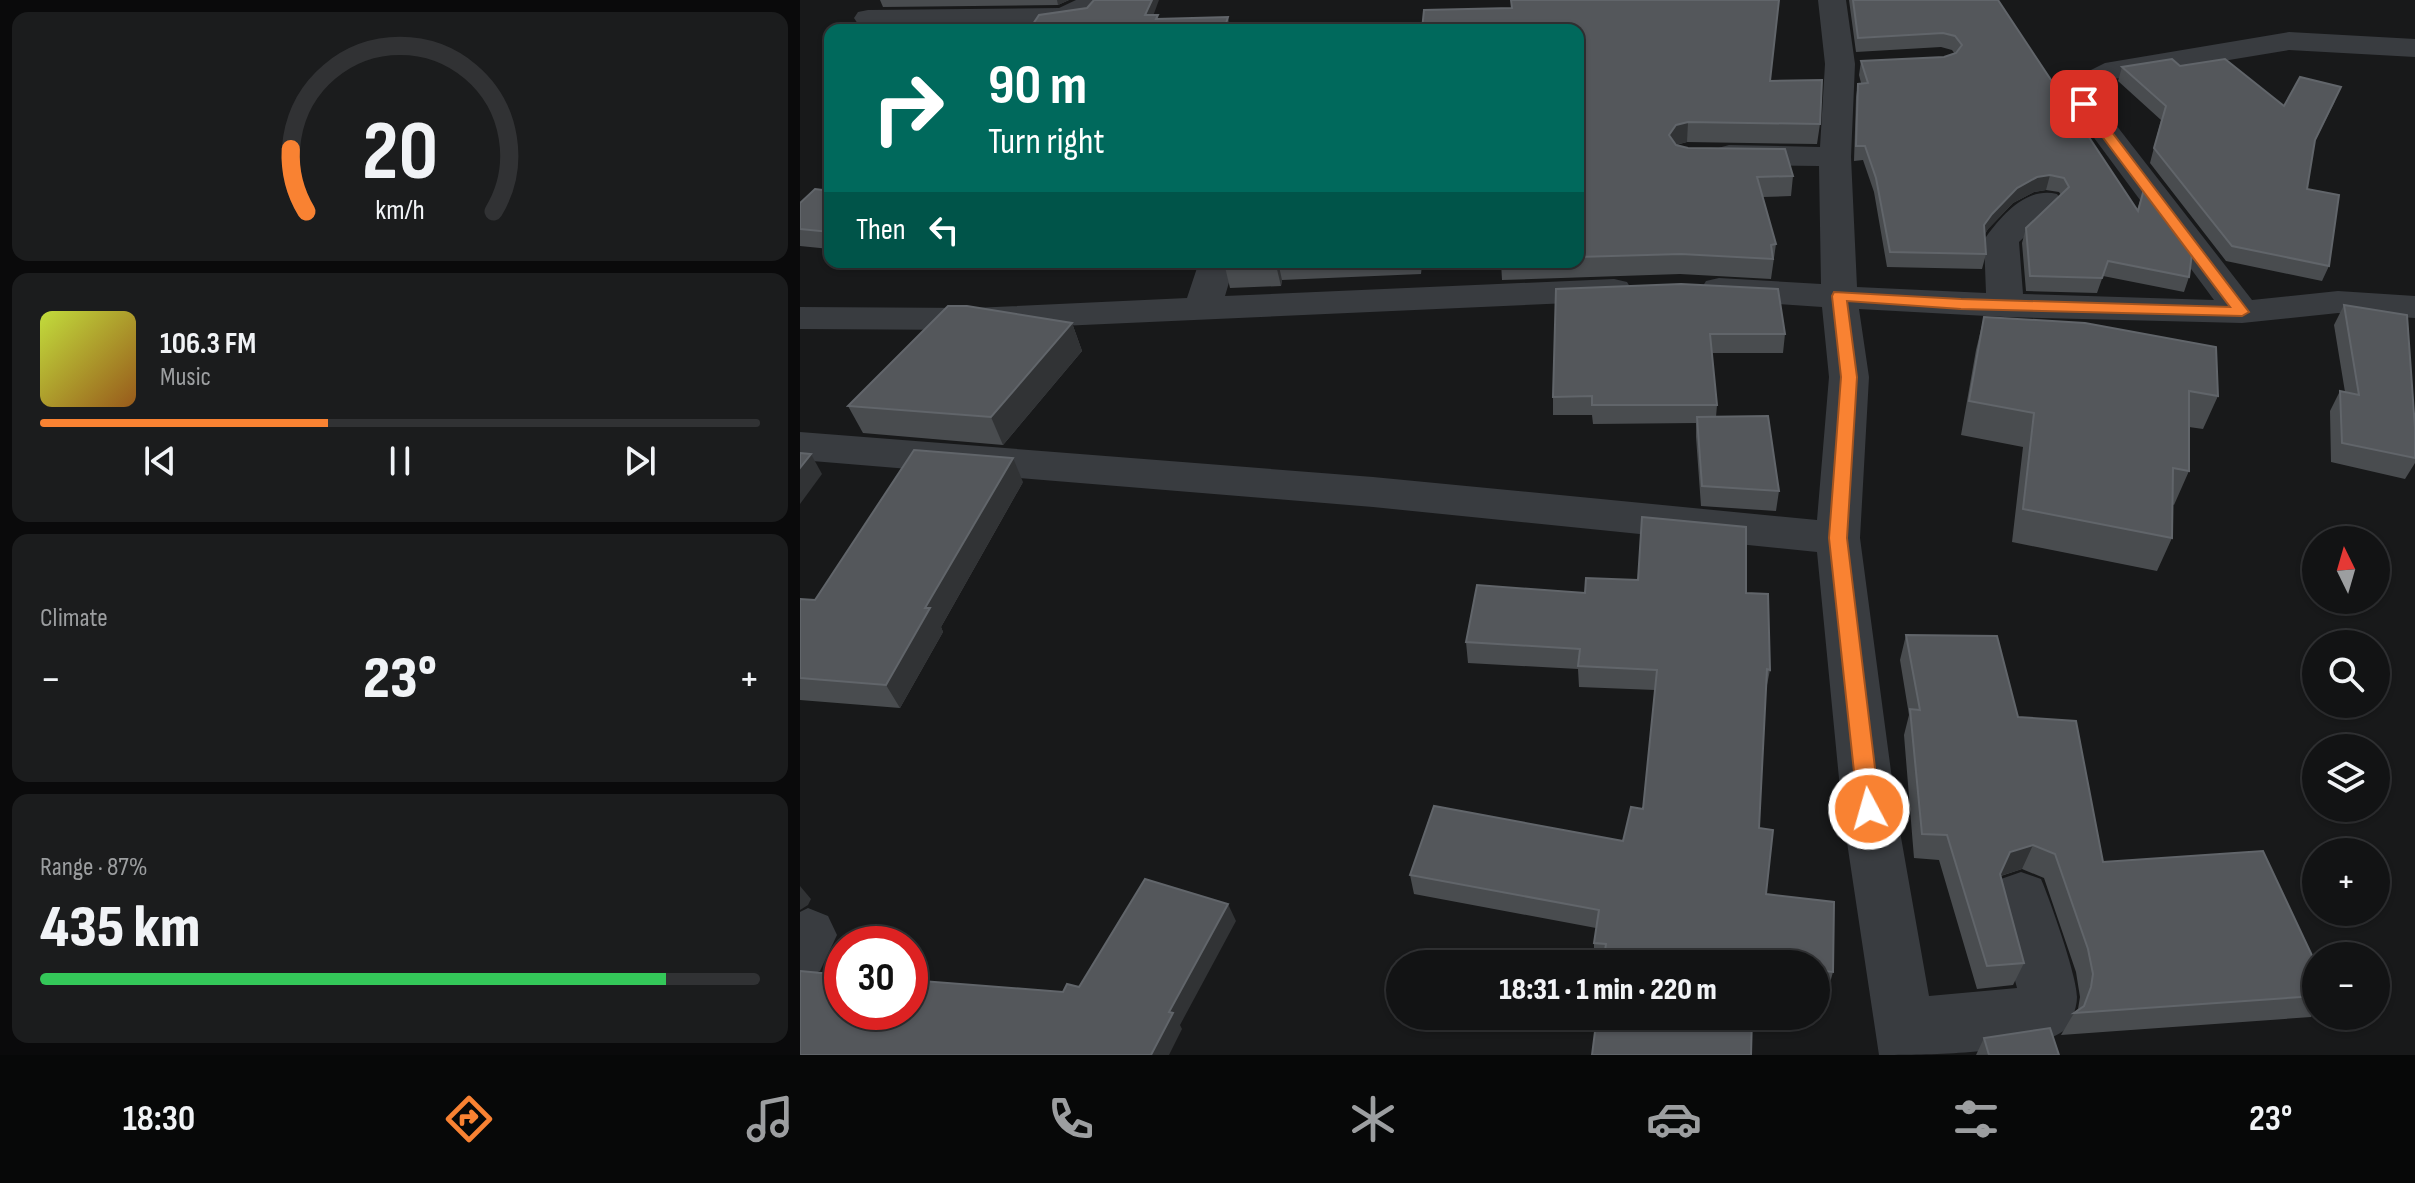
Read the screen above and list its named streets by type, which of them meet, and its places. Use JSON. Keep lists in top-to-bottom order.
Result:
{
  "north": "top",
  "page": {
    "turn": ["90 m", "Turn right"],
    "then": "Then",
    "song": ["106.3 FM", "Music"],
    "map_buttons": ["+", "−"],
    "tile": [
      "Climate",
      ["Range · 87%", "435 km"]
    ],
    "heat": ["−", "23°", "+"],
    "limit": "30",
    "trip": "18:31 · 1 min · 220 m",
    "tabs": ["18:30", "23°"],
    "gauge": ["20", "km/h"]
  }
}
